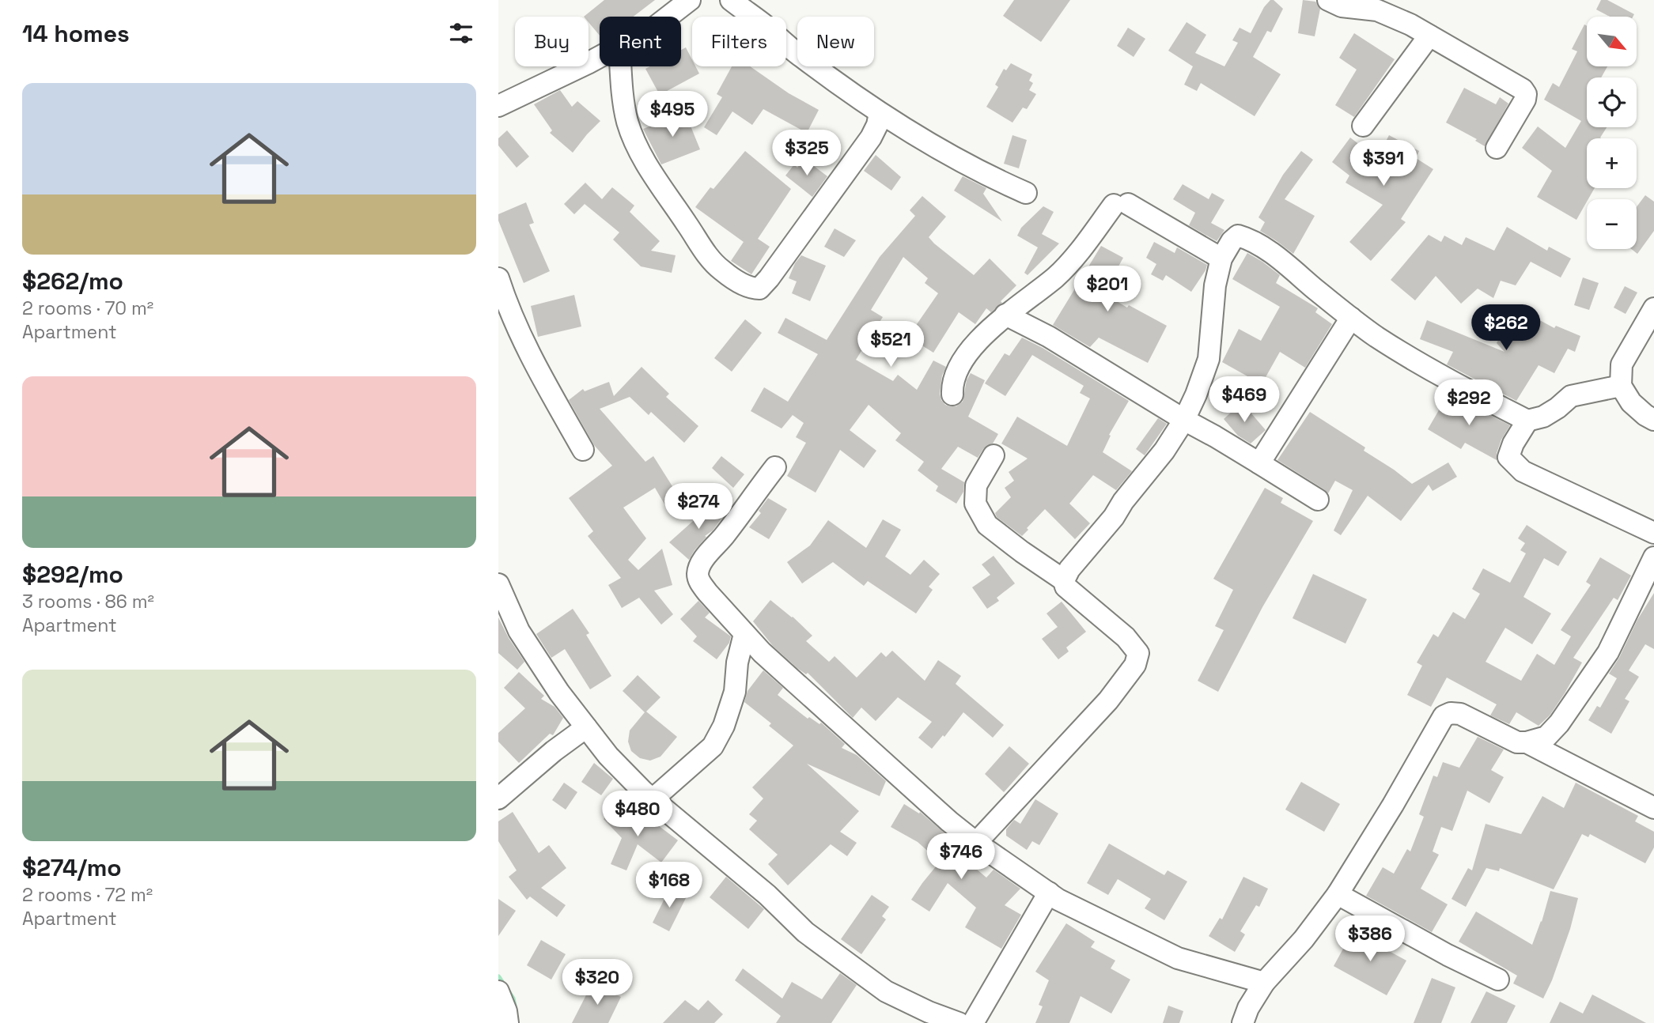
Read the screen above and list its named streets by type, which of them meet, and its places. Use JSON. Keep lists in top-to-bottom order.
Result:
{
  "north": "bottom right",
  "page": {
    "heading": "14 homes",
    "map_buttons": ["+", "−"],
    "chip": [
      "Buy",
      "Rent",
      "Filters",
      "New"
    ],
    "list": [
      {
        "name": "$262/mo",
        "note": "2 rooms · 70 m² · Apartment"
      },
      {
        "name": "$292/mo",
        "note": "3 rooms · 86 m² · Apartment"
      },
      {
        "name": "$274/mo",
        "note": "2 rooms · 72 m² · Apartment"
      }
    ],
    "price": [
      "$495",
      "$325",
      "$391",
      "$201",
      "$262",
      "$521",
      "$469",
      "$292",
      "$274",
      "$480",
      "$746",
      "$168",
      "$386",
      "$320"
    ]
  }
}
